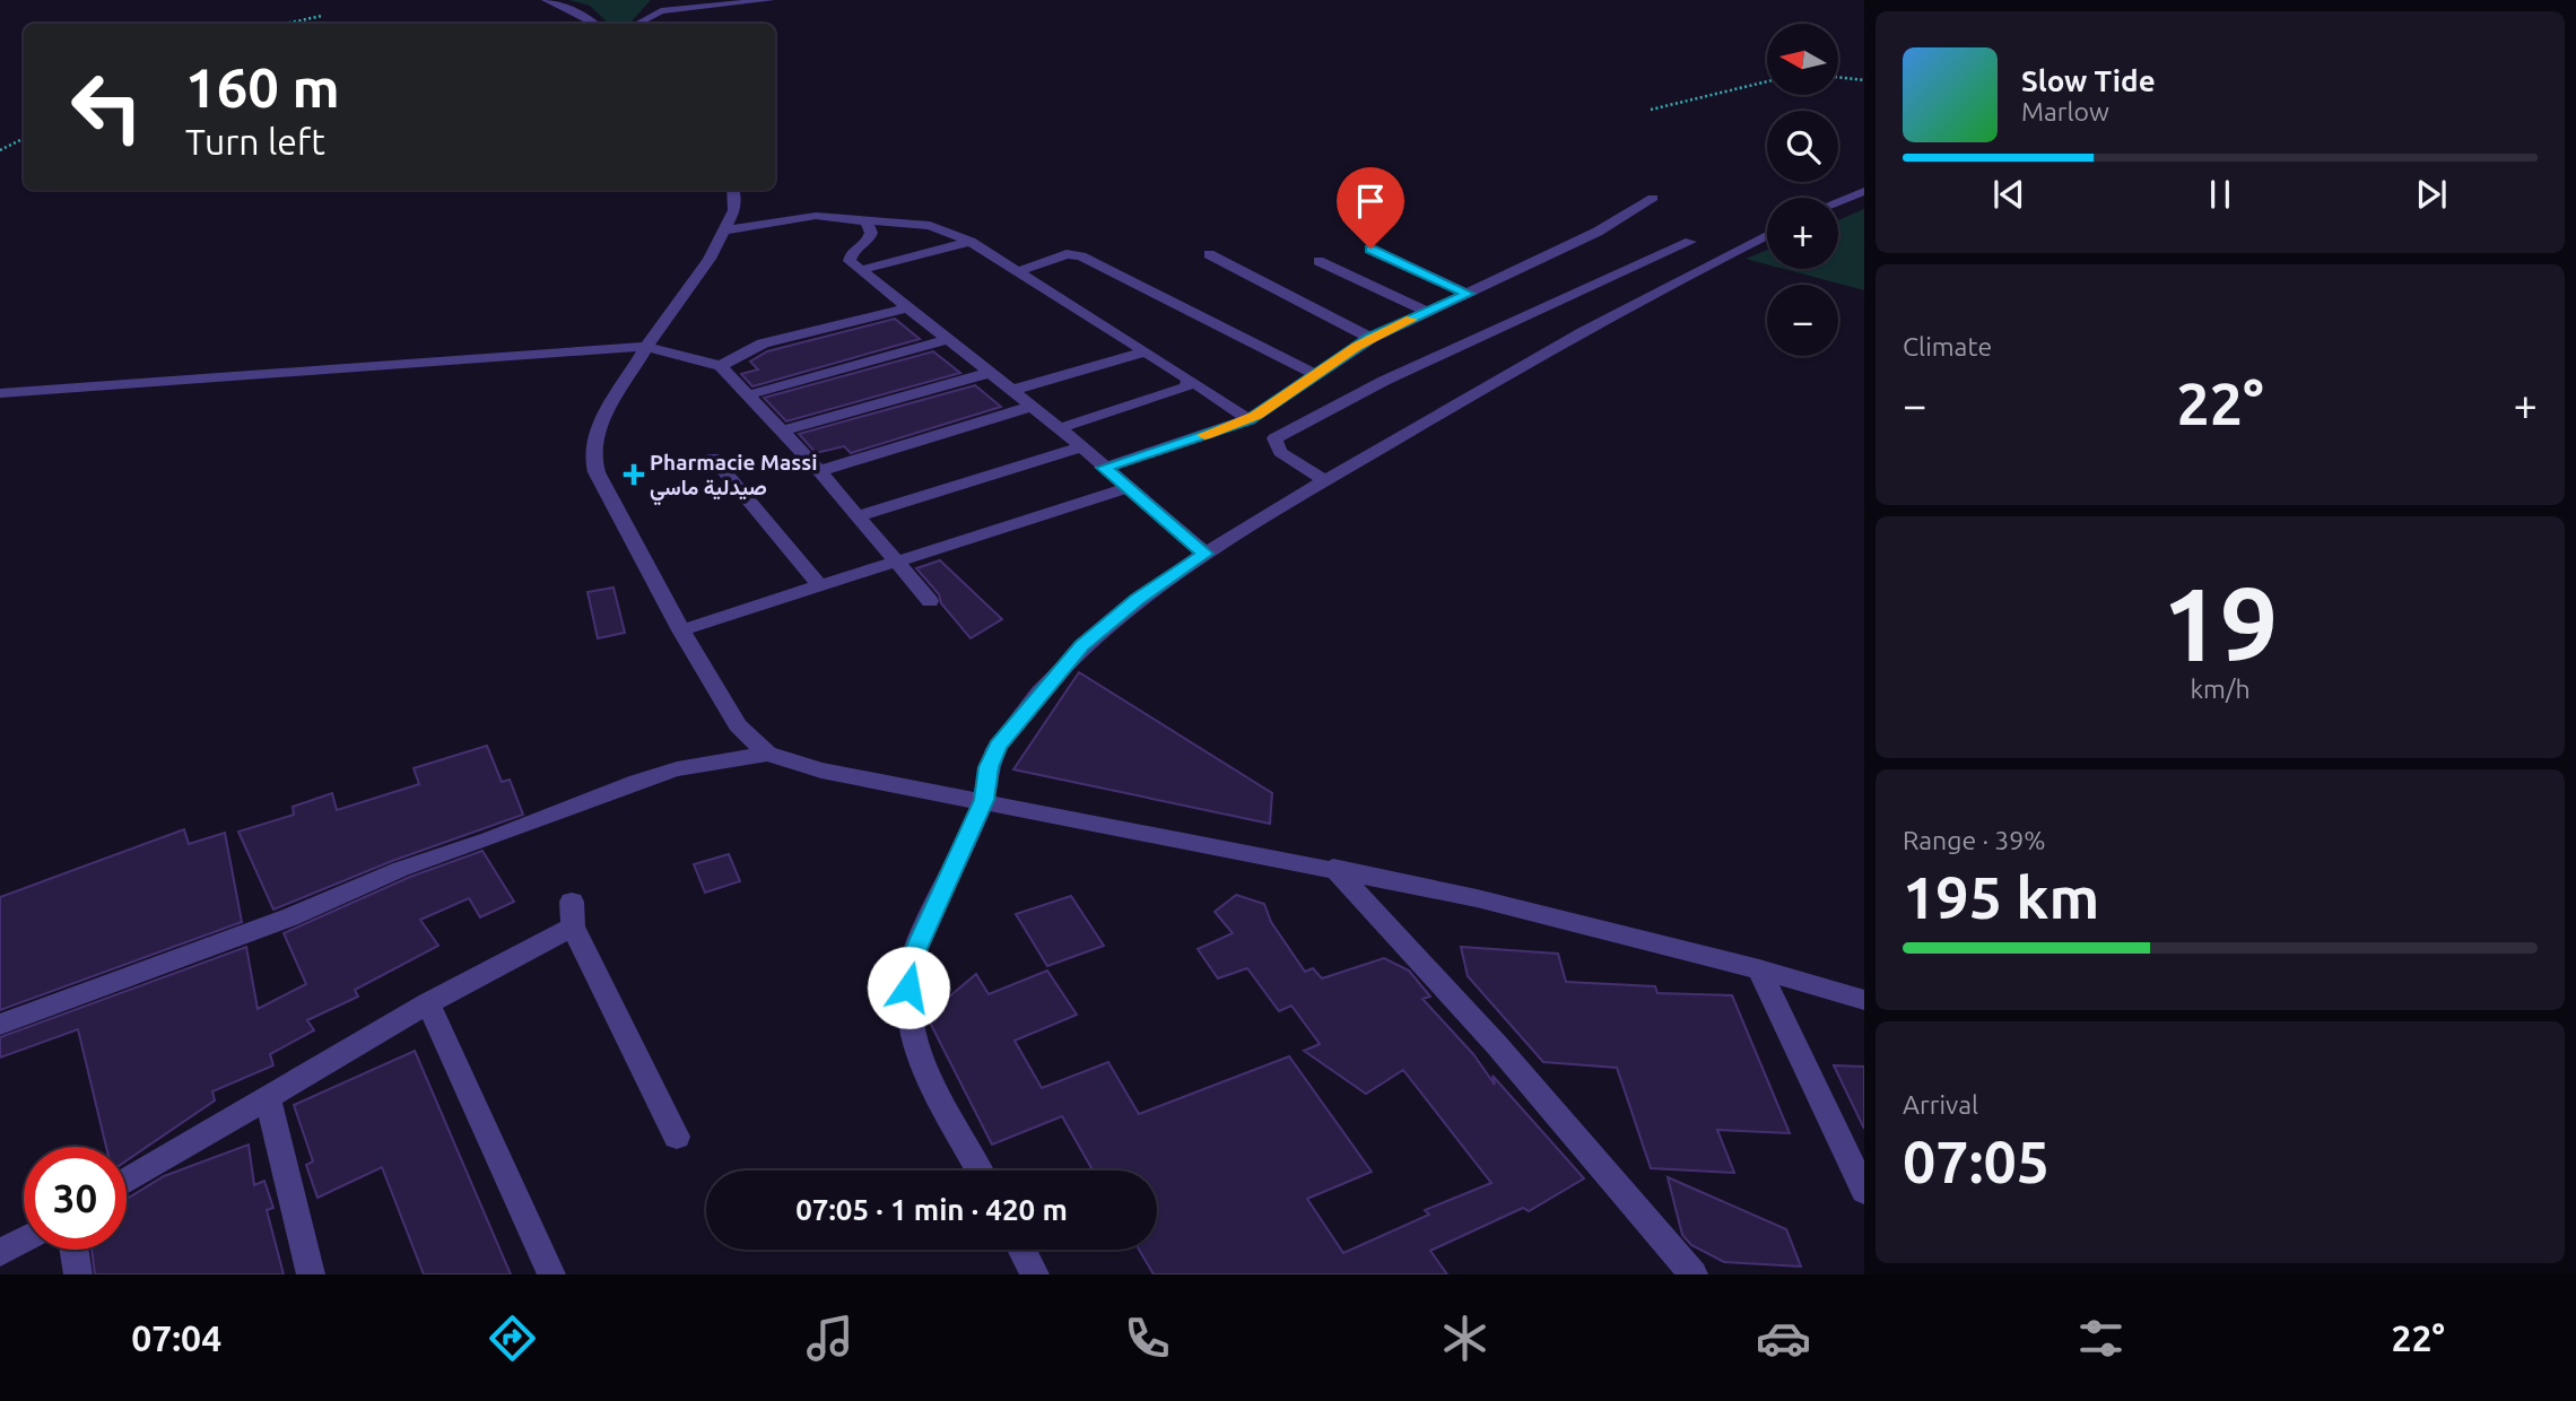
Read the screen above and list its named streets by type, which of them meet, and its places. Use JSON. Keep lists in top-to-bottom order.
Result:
{
  "places": {
    "health": ["Pharmacie Massi صيدلية ماسي"]
  },
  "north": "left",
  "page": {
    "map_buttons": ["+", "−"],
    "turn": ["160 m", "Turn left"],
    "song": ["Slow Tide", "Marlow"],
    "tile": [
      "Climate",
      ["19", "km/h"],
      ["Range · 39%", "195 km"],
      ["Arrival", "07:05"]
    ],
    "heat": ["−", "22°", "+"],
    "limit": "30",
    "trip": "07:05 · 1 min · 420 m",
    "tabs": ["07:04", "22°"]
  }
}
